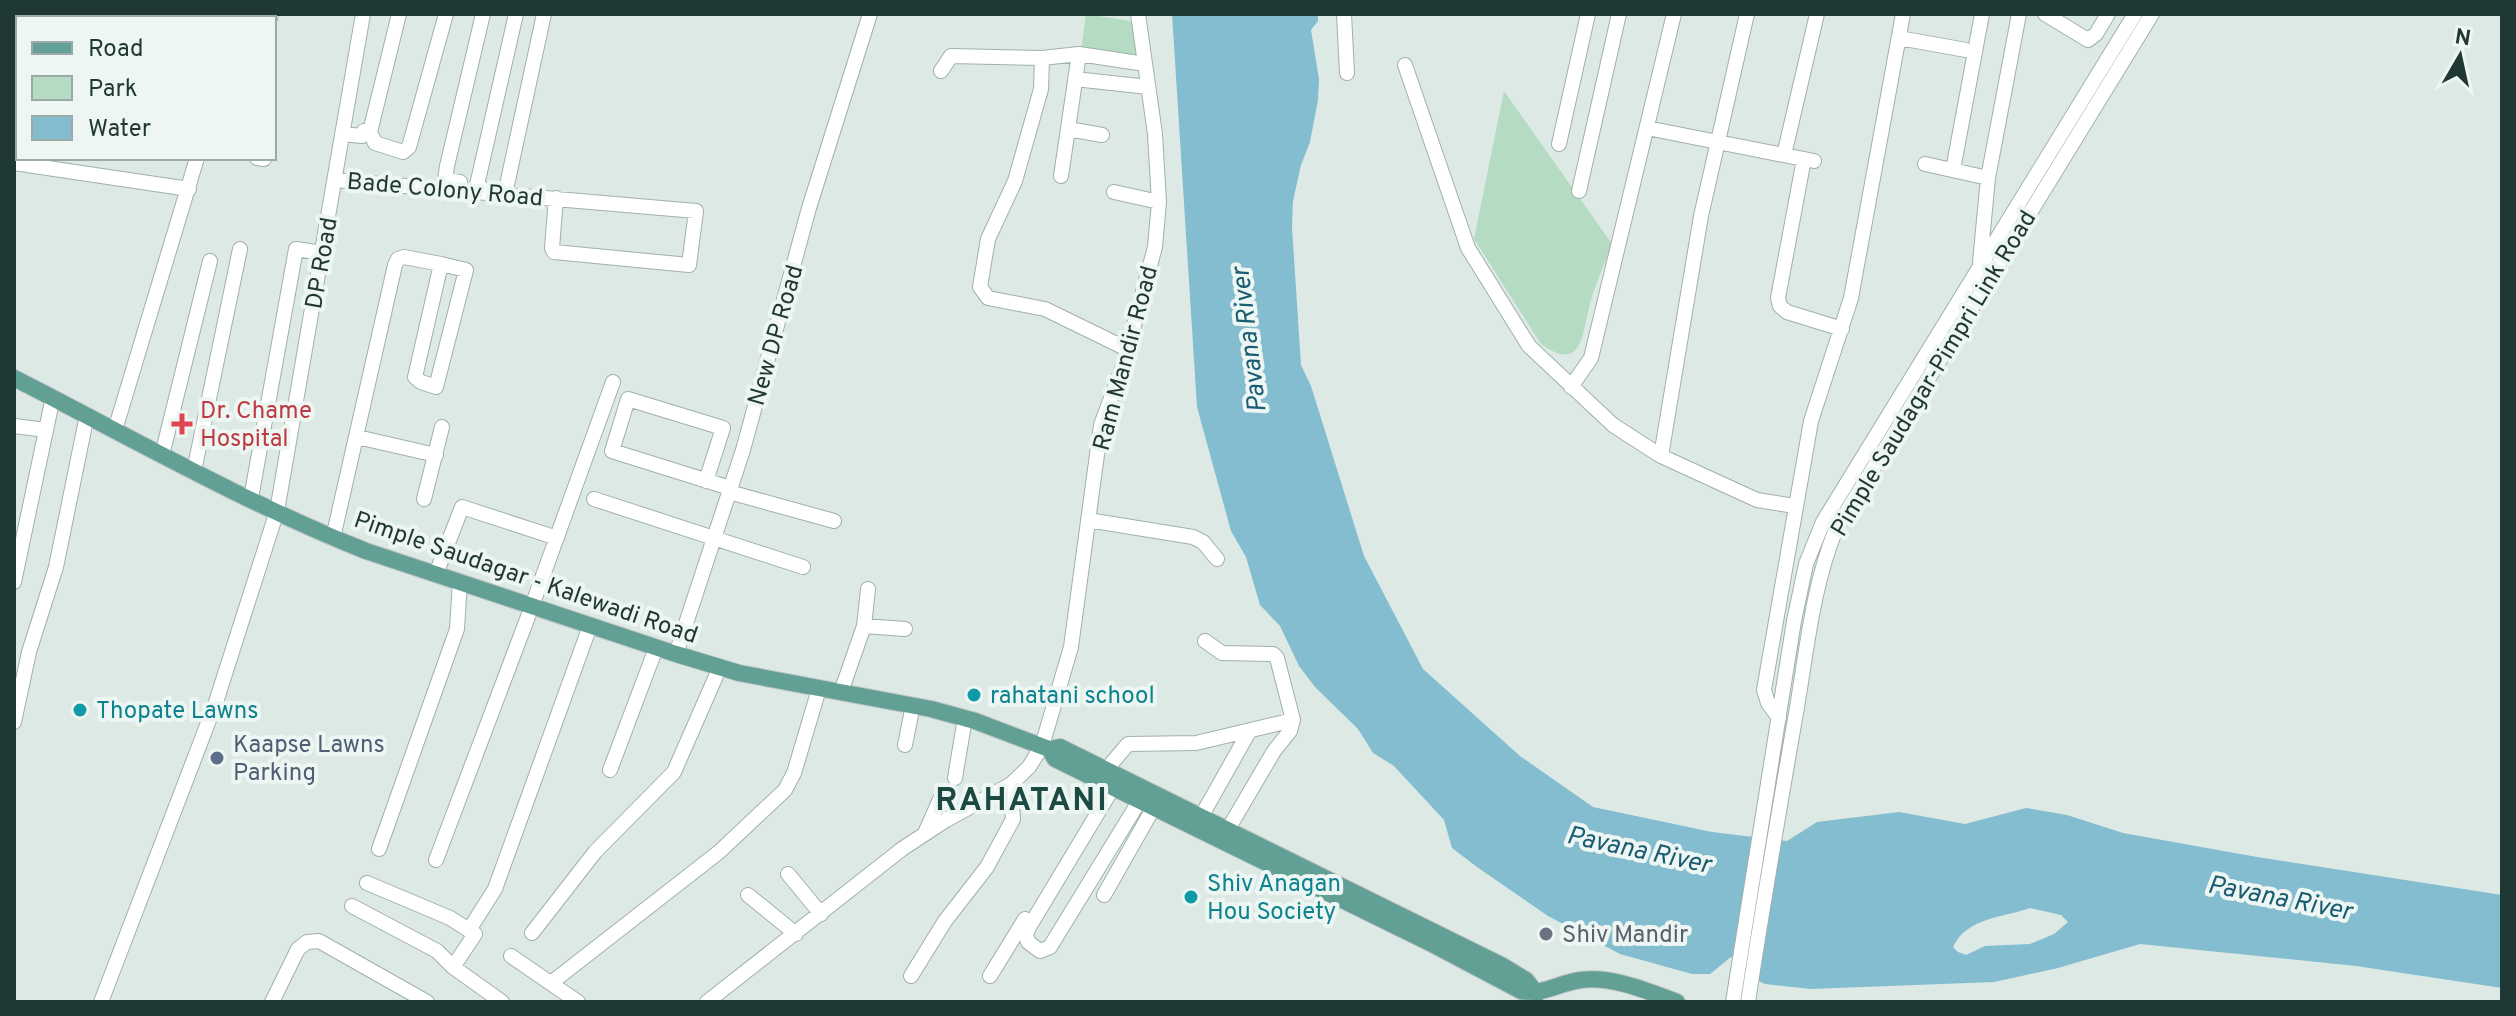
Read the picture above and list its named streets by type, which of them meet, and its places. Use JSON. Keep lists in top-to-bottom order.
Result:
{
  "streets": {
    "main road": ["Pimple Saudagar - Kalewadi Road"],
    "street": [
      "Bade Colony Road",
      "DP Road",
      "New DP Road",
      "Ram Mandir Road",
      "Pimple Saudagar-Pimpri Link Road"
    ]
  },
  "crossings": [
    ["Bade Colony Road", "DP Road"],
    ["DP Road", "Pimple Saudagar - Kalewadi Road"],
    ["New DP Road", "Pimple Saudagar - Kalewadi Road"],
    ["Ram Mandir Road", "Pimple Saudagar - Kalewadi Road"]
  ],
  "districts": ["RAHATANI"],
  "water": ["Pavana River"],
  "places": {
    "health": ["Dr. Chame Hospital"],
    "other": [
      "rahatani school",
      "Thopate Lawns",
      "Kaapse Lawns Parking",
      "Shiv Anagan Hou Society",
      "Shiv Mandir"
    ]
  },
  "legend": ["Road", "Park", "Water"],
  "north": "top"
}
